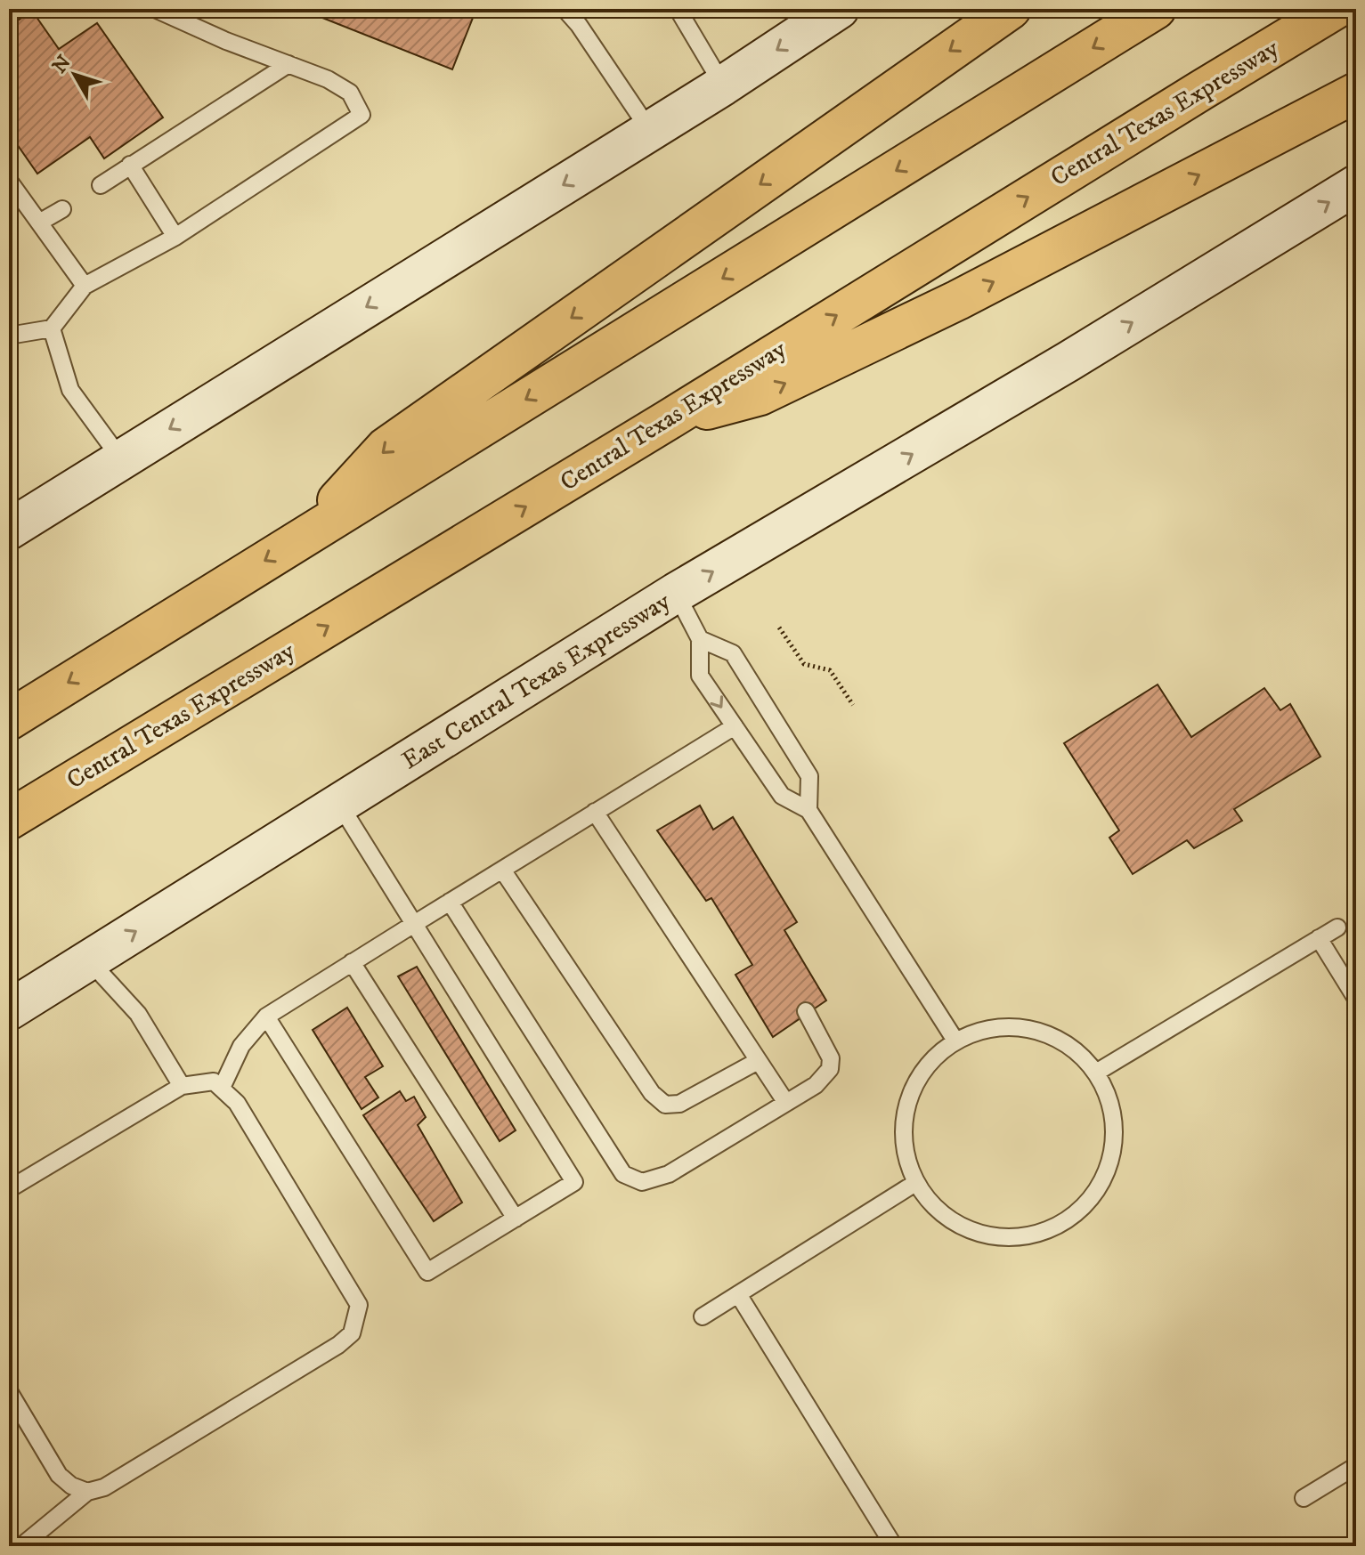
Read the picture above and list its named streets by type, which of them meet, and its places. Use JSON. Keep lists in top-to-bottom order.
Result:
{
  "streets": {
    "highway": ["Central Texas Expressway"],
    "main road": ["East Central Texas Expressway"]
  },
  "one_way": ["East Central Texas Expressway"],
  "north": "top left"
}
